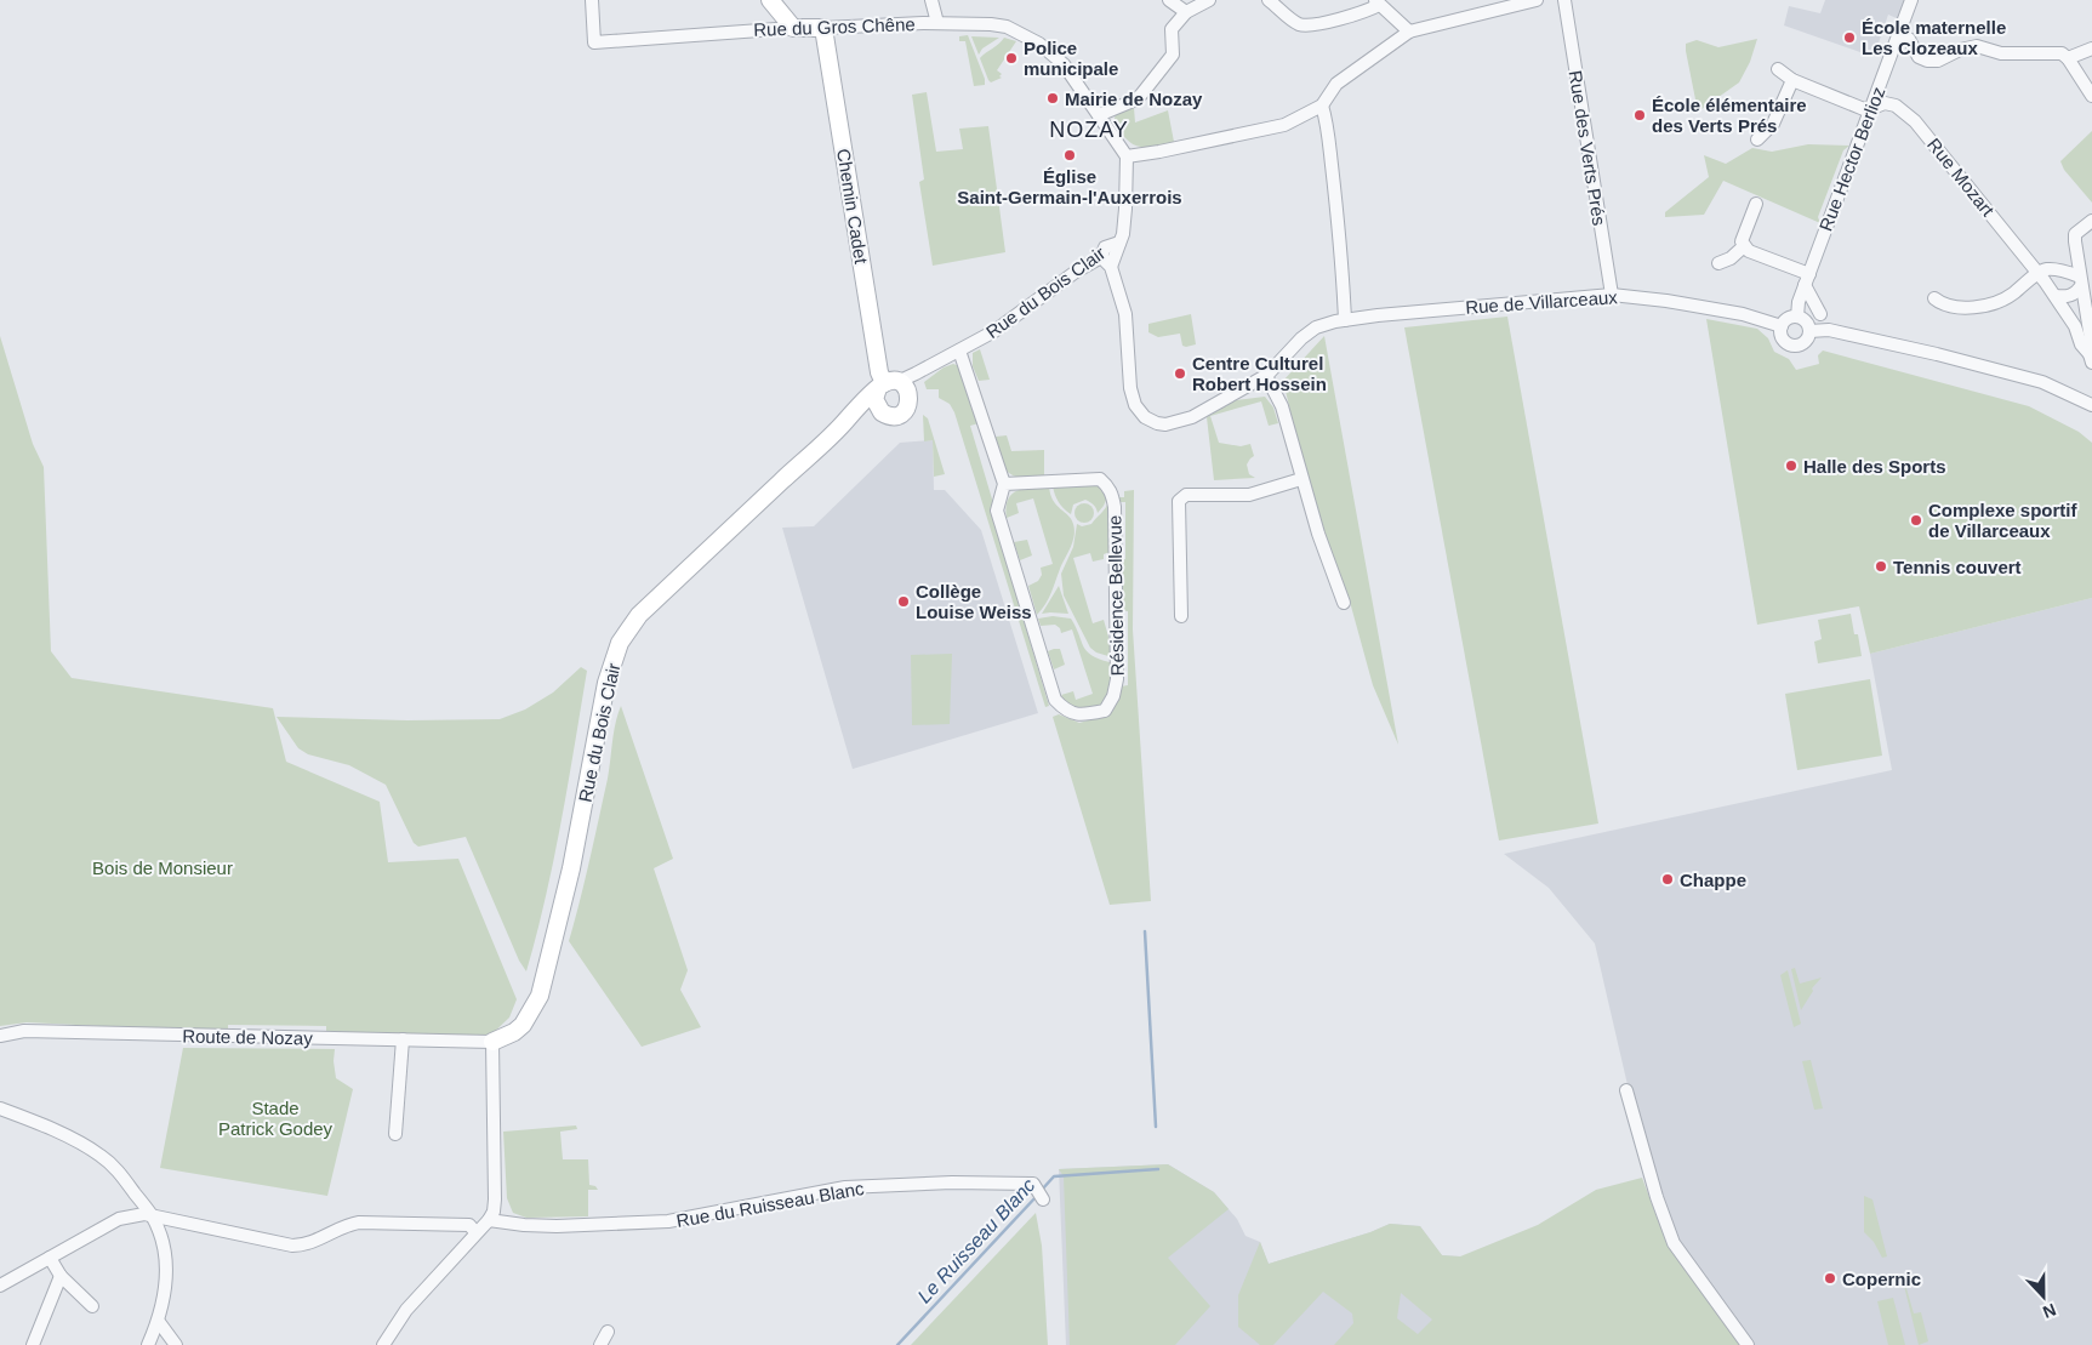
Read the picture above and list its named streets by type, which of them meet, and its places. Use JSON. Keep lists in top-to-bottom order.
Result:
{
  "streets": {
    "street": [
      "Rue du Gros Chêne",
      "Rue des Verts Prés",
      "Rue Hector Berlioz",
      "Rue Mozart",
      "Chemin Cadet",
      "Rue du Bois Clair",
      "Rue de Villarceaux",
      "Résidence Bellevue",
      "Route de Nozay",
      "Rue du Ruisseau Blanc"
    ]
  },
  "crossings": [
    ["Rue du Gros Chêne", "Chemin Cadet"],
    ["Rue des Verts Prés", "Rue de Villarceaux"],
    ["Rue Hector Berlioz", "Rue Mozart"],
    ["Rue Hector Berlioz", "Rue de Villarceaux"],
    ["Chemin Cadet", "Rue du Bois Clair"],
    ["Rue du Bois Clair", "Route de Nozay"]
  ],
  "districts": ["NOZAY"],
  "water": ["Le Ruisseau Blanc"],
  "parks": ["Bois de Monsieur", "Stade Patrick Godey"],
  "places": [
    "École maternelle Les Clozeaux",
    "Police municipale",
    "Mairie de Nozay",
    "École élémentaire des Verts Prés",
    "Église Saint-Germain-l'Auxerrois",
    "Centre Culturel Robert Hossein",
    "Halle des Sports",
    "Complexe sportif de Villarceaux",
    "Tennis couvert",
    "Collège Louise Weiss",
    "Chappe",
    "Copernic"
  ],
  "north": "bottom"
}
